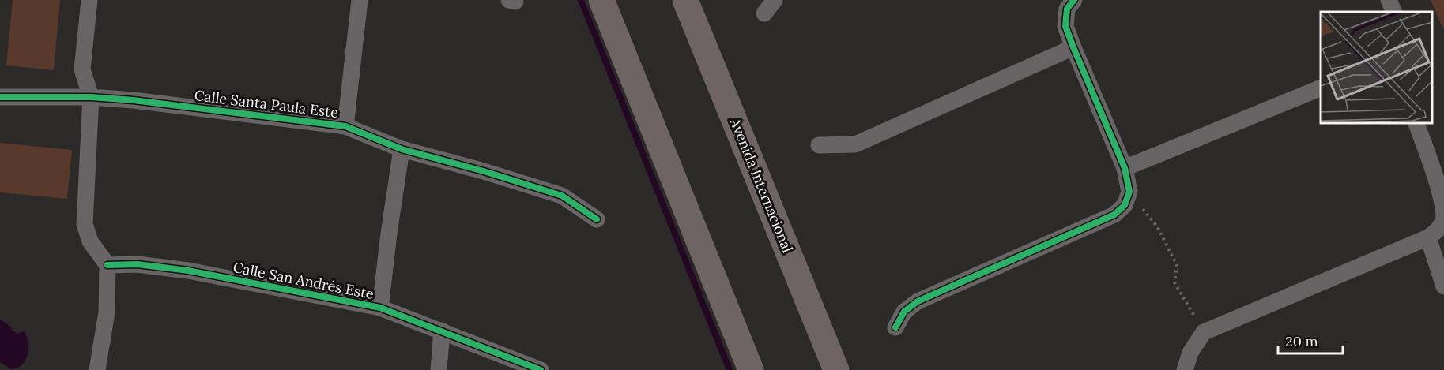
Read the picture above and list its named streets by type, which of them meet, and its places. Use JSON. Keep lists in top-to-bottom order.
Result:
{
  "streets": {
    "main road": ["Avenida Internacional"],
    "street": ["Calle Santa Paula Este", "Calle San Andrés Este"]
  },
  "scale_bar": "20 m"
}
